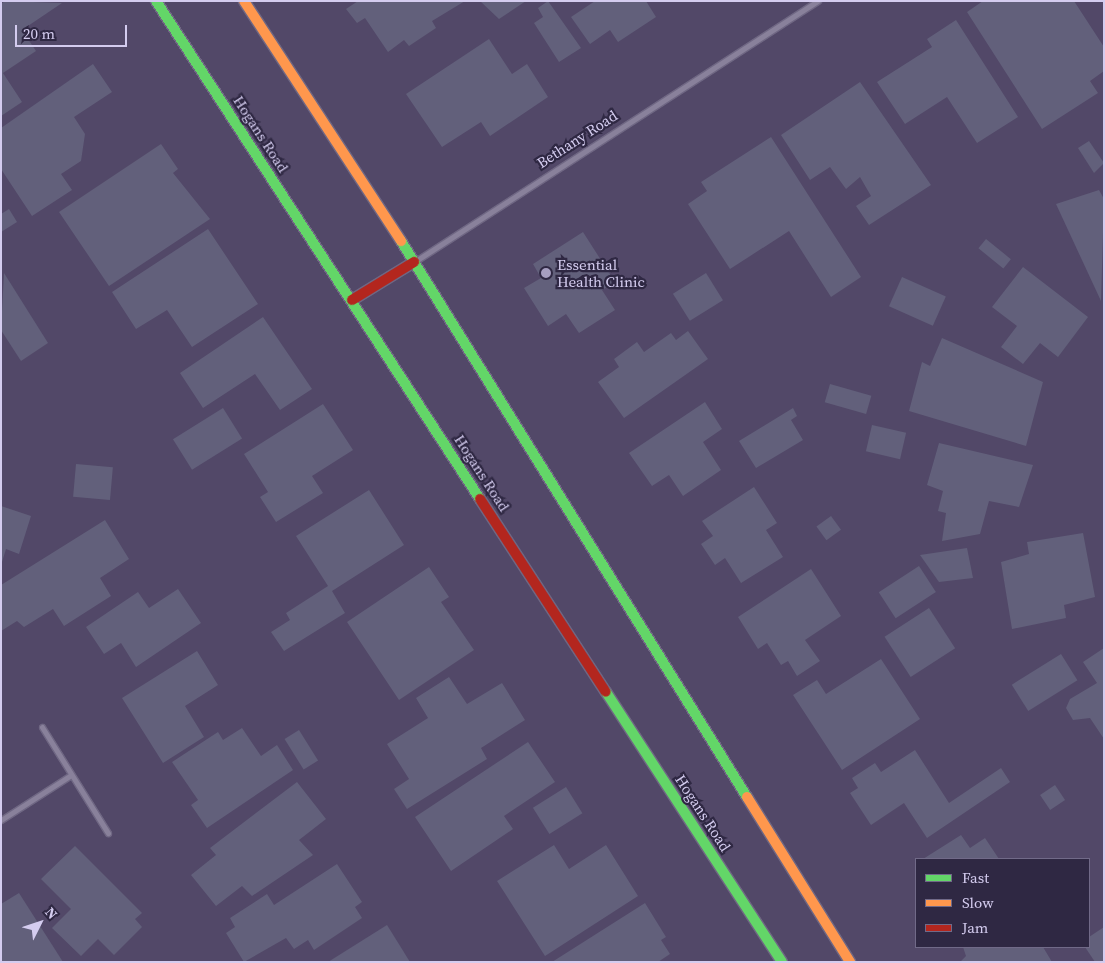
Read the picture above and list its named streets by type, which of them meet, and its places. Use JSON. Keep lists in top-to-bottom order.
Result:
{
  "streets": {
    "street": ["Hogans Road", "Bethany Road"]
  },
  "crossings": [
    ["Hogans Road", "Bethany Road"]
  ],
  "places": ["Essential Health Clinic"],
  "legend": ["Fast", "Slow", "Jam"],
  "scale_bar": "20 m",
  "north": "top right"
}
